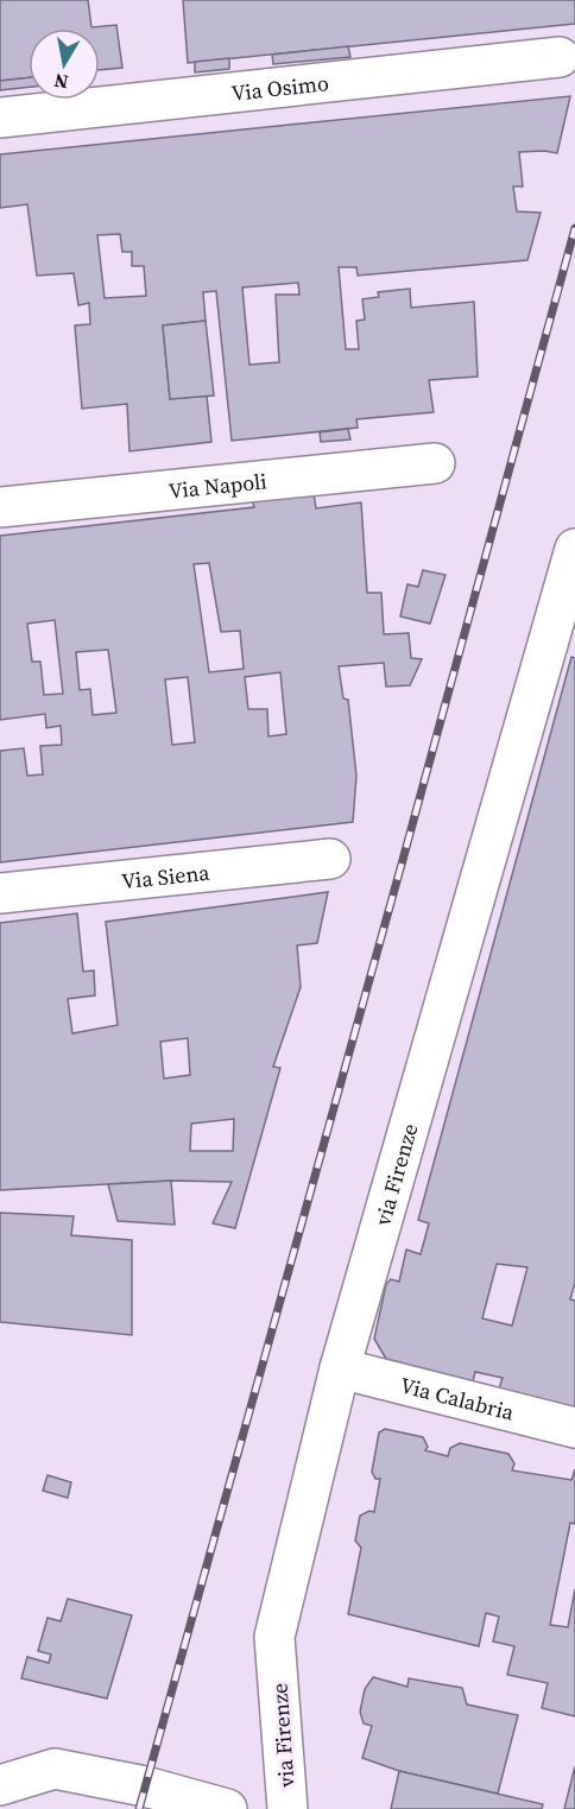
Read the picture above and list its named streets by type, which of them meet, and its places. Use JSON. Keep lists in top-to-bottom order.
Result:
{
  "streets": {
    "street": [
      "Via Osimo",
      "Via Napoli",
      "Via Siena",
      "via Firenze",
      "Via Calabria"
    ]
  },
  "crossings": [
    ["via Firenze", "Via Calabria"]
  ],
  "north": "bottom"
}
